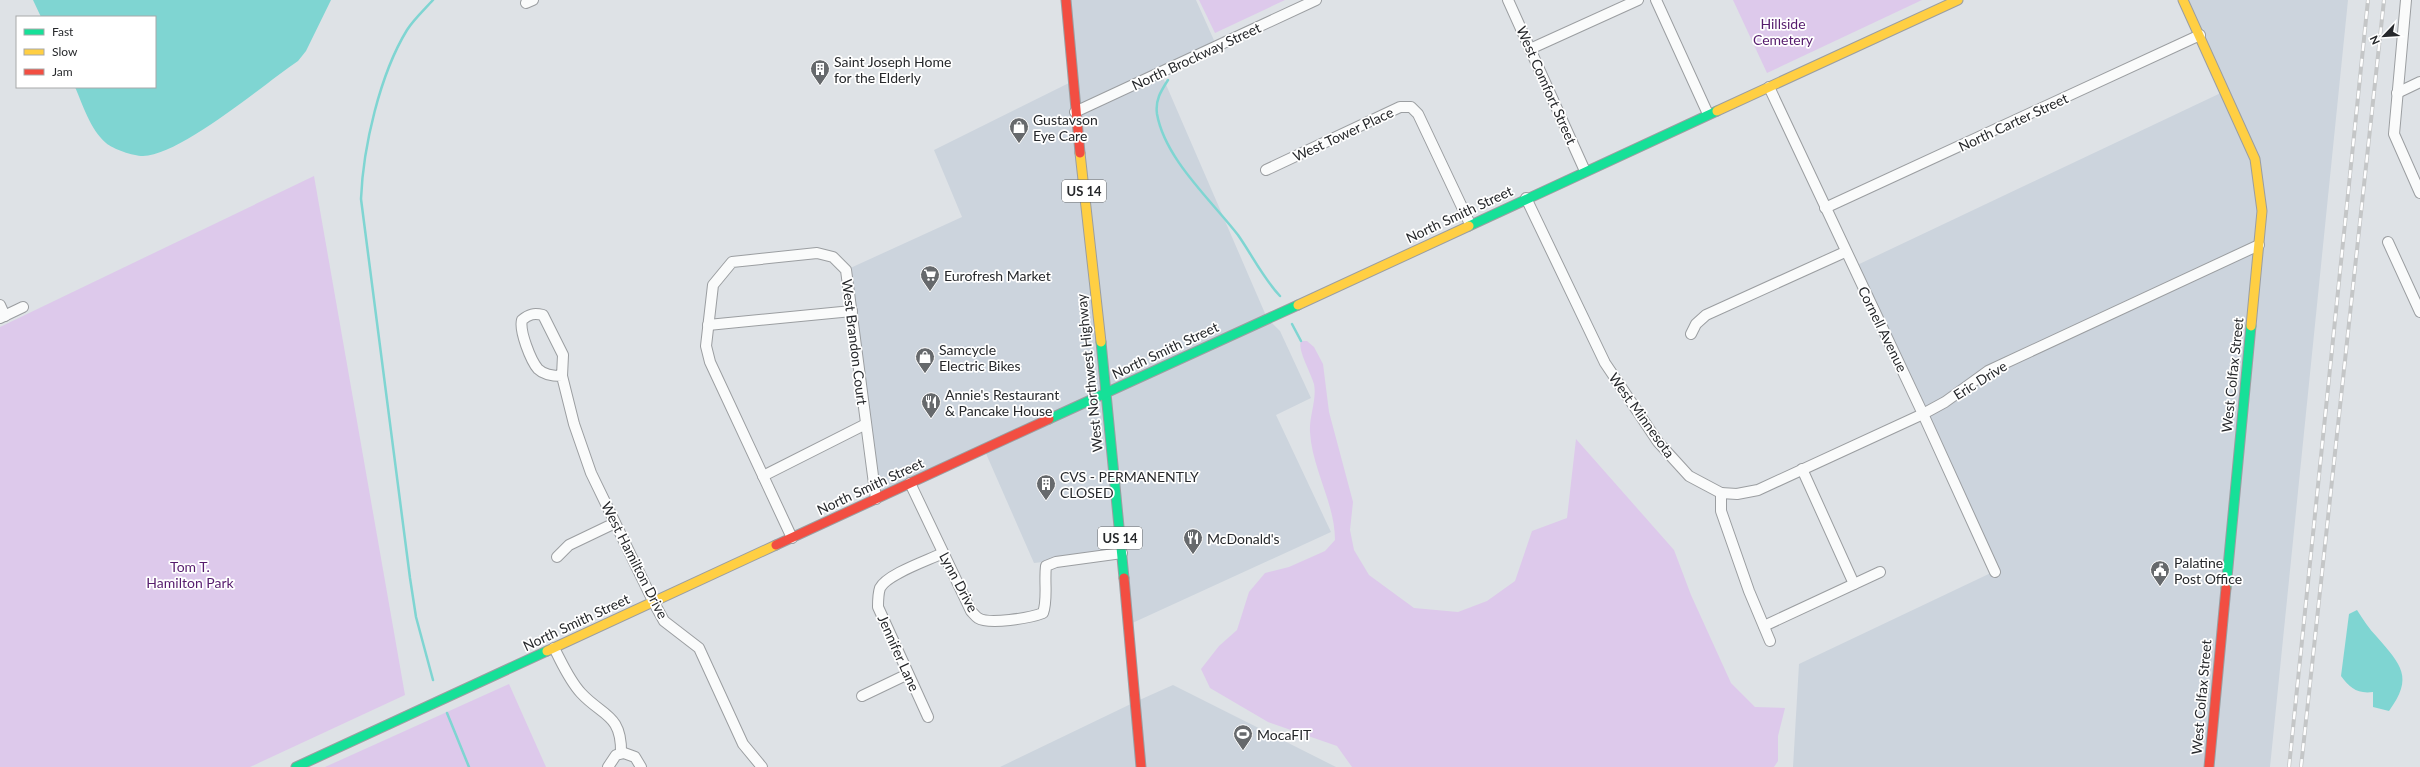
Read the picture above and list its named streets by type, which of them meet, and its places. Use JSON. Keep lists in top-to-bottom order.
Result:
{
  "streets": {
    "street": [
      "North Brockway Street",
      "West Comfort Street",
      "North Carter Street",
      "West Tower Place",
      "US 14",
      "North Smith Street",
      "Cornell Avenue",
      "West Brandon Court",
      "West Northwest Highway",
      "West Colfax Street",
      "Eric Drive",
      "West Minnesota",
      "West Hamilton Drive",
      "Lynn Drive",
      "Jennifer Lane"
    ]
  },
  "crossings": [
    ["North Brockway Street", "West Northwest Highway"],
    ["West Comfort Street", "North Smith Street"],
    ["North Carter Street", "Cornell Avenue"],
    ["North Carter Street", "West Colfax Street"],
    ["West Tower Place", "North Smith Street"],
    ["North Smith Street", "Cornell Avenue"],
    ["North Smith Street", "West Brandon Court"],
    ["North Smith Street", "West Northwest Highway"],
    ["North Smith Street", "West Minnesota"],
    ["North Smith Street", "West Hamilton Drive"],
    ["North Smith Street", "Lynn Drive"],
    ["Cornell Avenue", "Eric Drive"],
    ["West Northwest Highway", "Lynn Drive"],
    ["West Colfax Street", "Eric Drive"],
    ["Eric Drive", "West Minnesota"],
    ["Lynn Drive", "Jennifer Lane"]
  ],
  "parks": ["Hillside Cemetery", "Tom T. Hamilton Park"],
  "places": {
    "building": ["Saint Joseph Home for the Elderly", "CVS - PERMANENTLY CLOSED"],
    "shop": ["Gustavson Eye Care", "Samcycle Electric Bikes"],
    "supermarket": ["Eurofresh Market"],
    "restaurant": ["Annie's Restaurant & Pancake House", "McDonald's"],
    "public building": ["Palatine Post Office"],
    "sports": ["MocaFIT"]
  },
  "legend": ["Fast", "Slow", "Jam"],
  "north": "bottom left"
}
